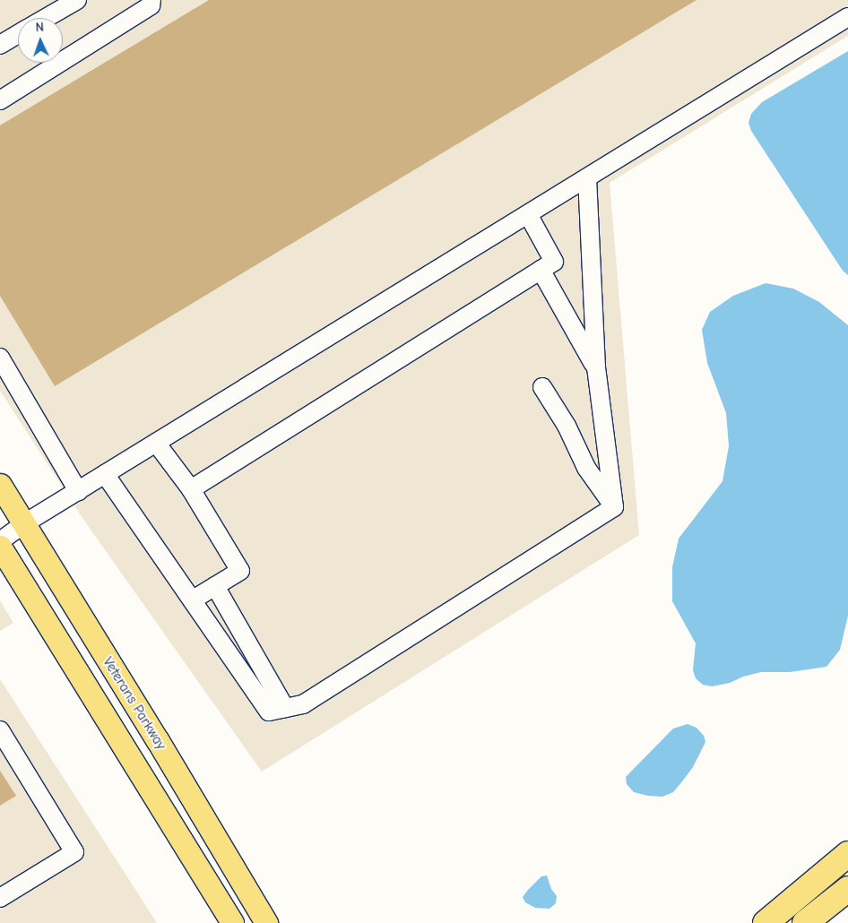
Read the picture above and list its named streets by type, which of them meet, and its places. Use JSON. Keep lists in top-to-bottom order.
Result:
{
  "streets": {
    "main road": ["Veterans Parkway"]
  },
  "north": "top"
}
